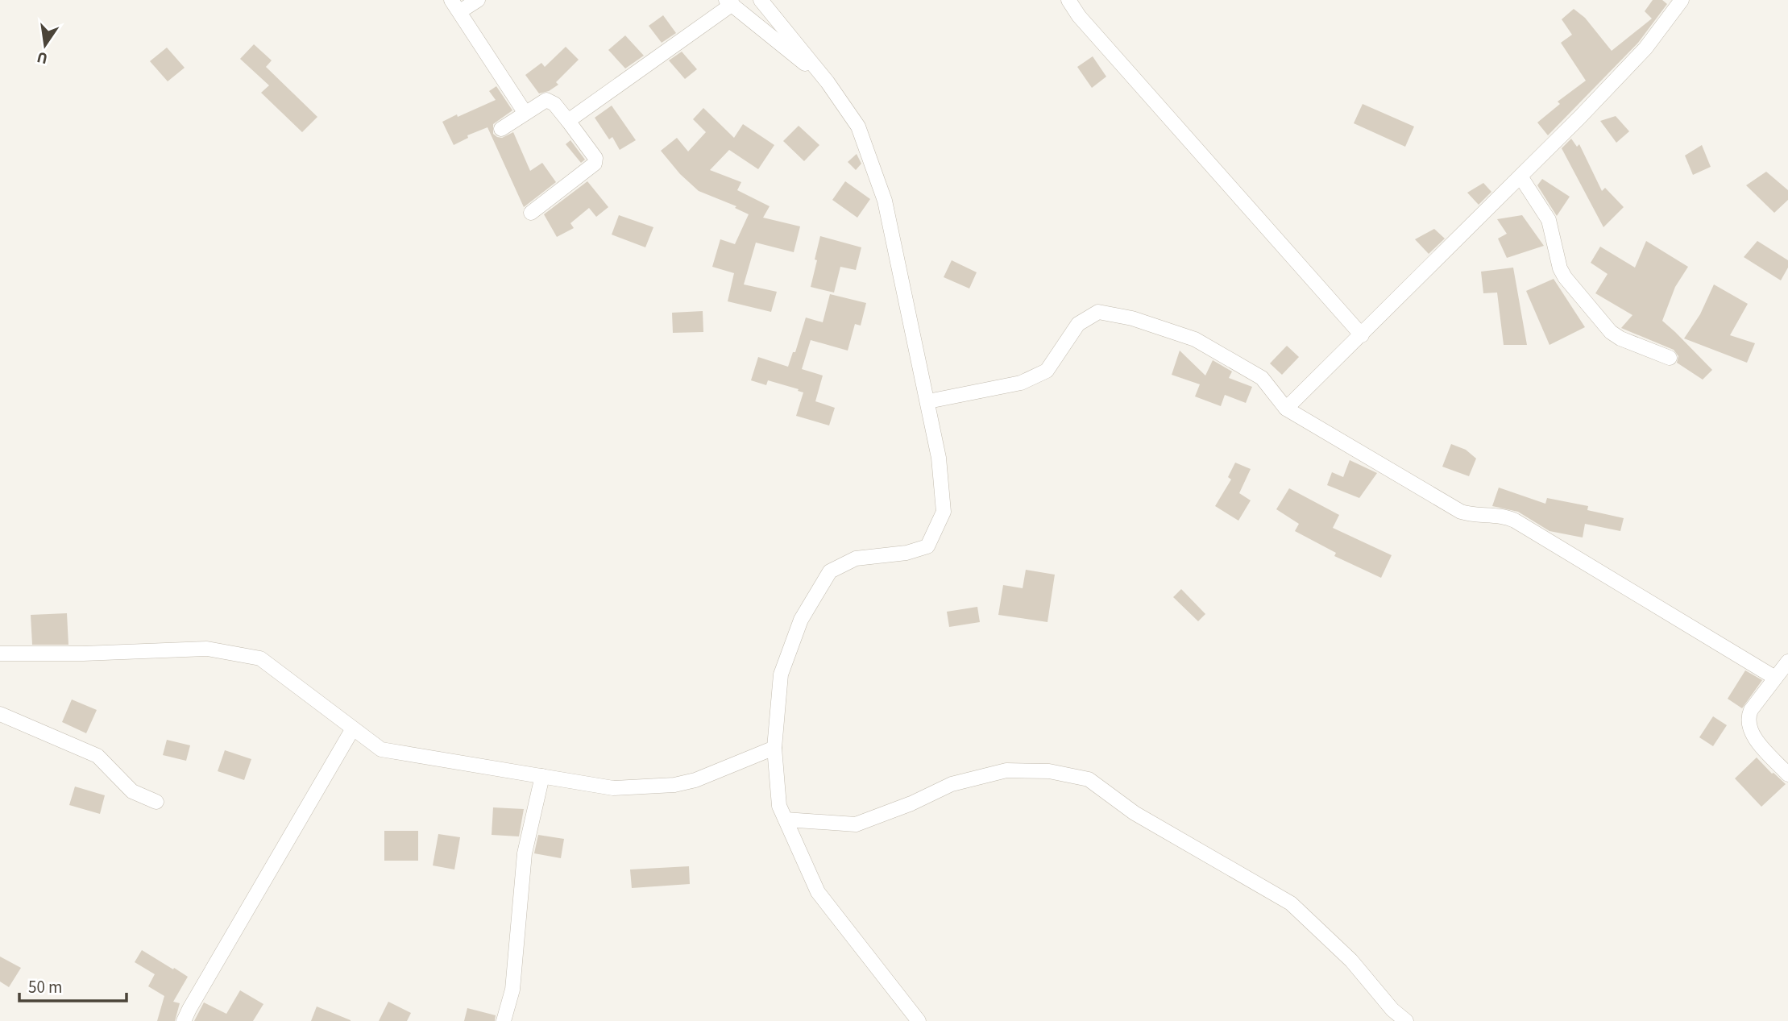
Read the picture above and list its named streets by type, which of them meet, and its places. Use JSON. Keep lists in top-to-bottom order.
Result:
{
  "scale_bar": "50 m",
  "north": "bottom"
}
